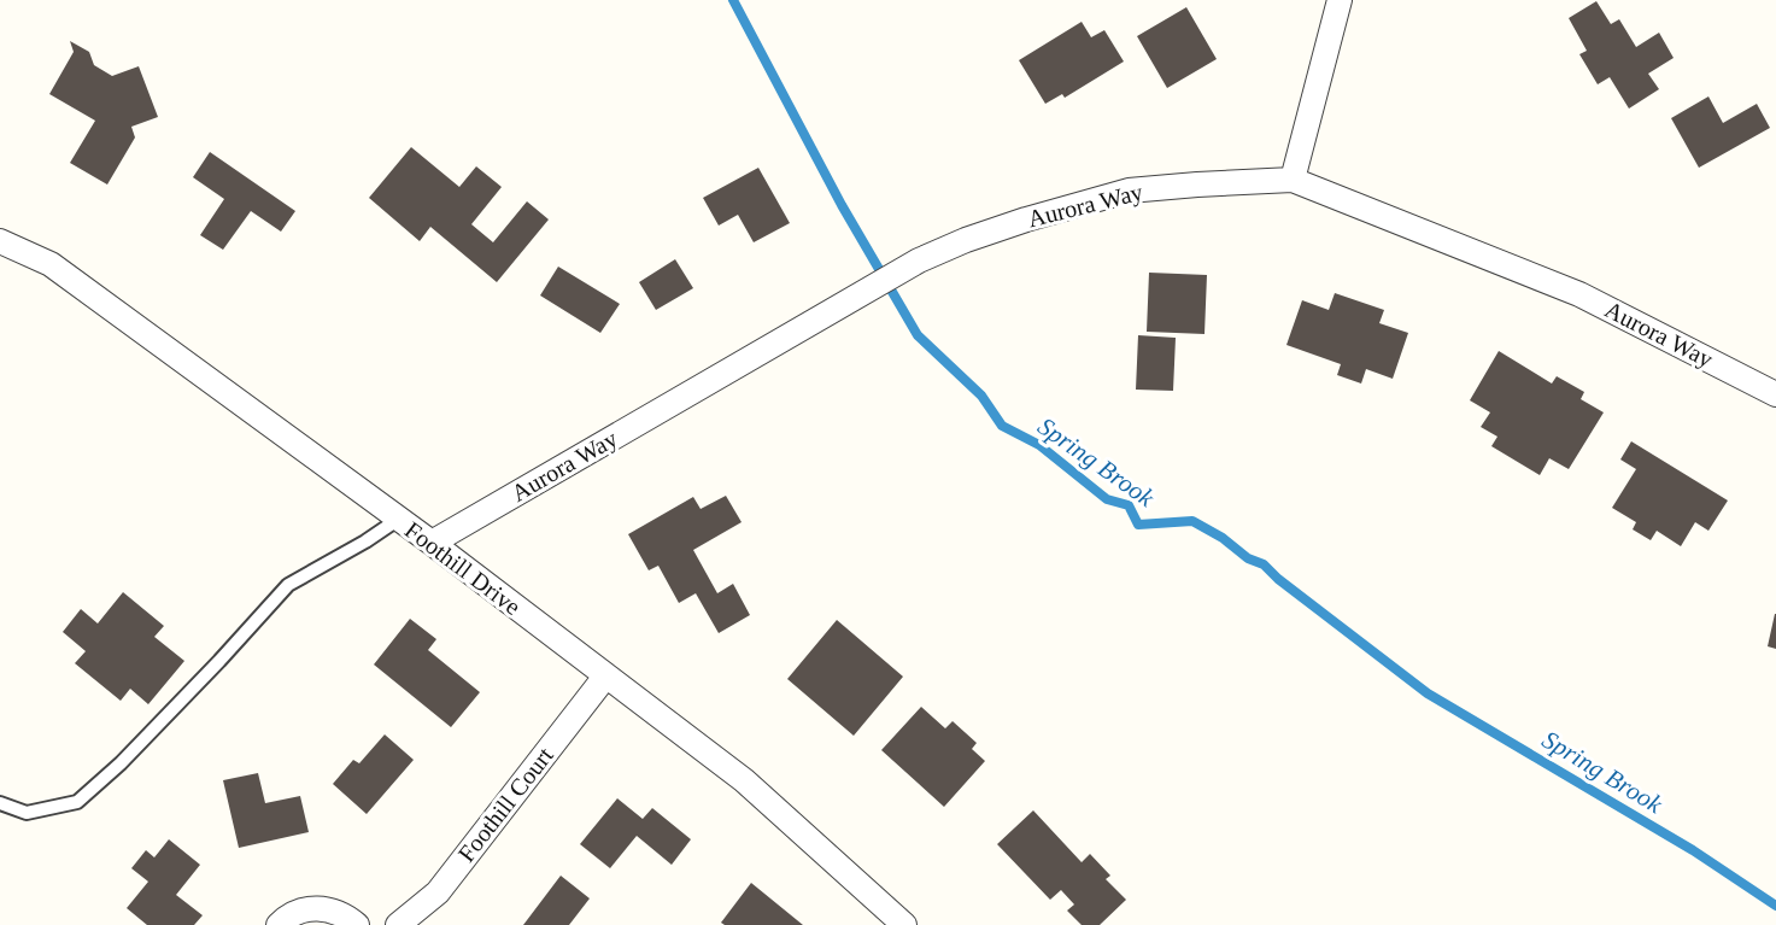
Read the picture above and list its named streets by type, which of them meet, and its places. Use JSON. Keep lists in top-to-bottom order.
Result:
{
  "streets": {
    "street": ["Aurora Way", "Foothill Drive", "Foothill Court"]
  },
  "crossings": [
    ["Aurora Way", "Foothill Drive"],
    ["Foothill Drive", "Foothill Court"]
  ],
  "water": ["Spring Brook"]
}
